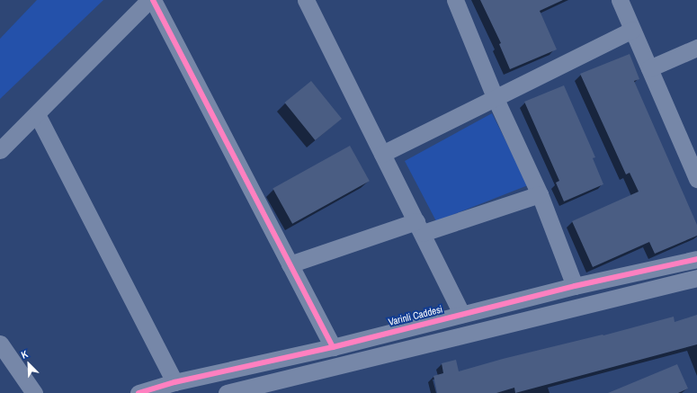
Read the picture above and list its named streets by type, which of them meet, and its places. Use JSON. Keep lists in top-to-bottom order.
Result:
{
  "streets": {
    "street": ["Varinli Caddesi"]
  },
  "north": "top left"
}
